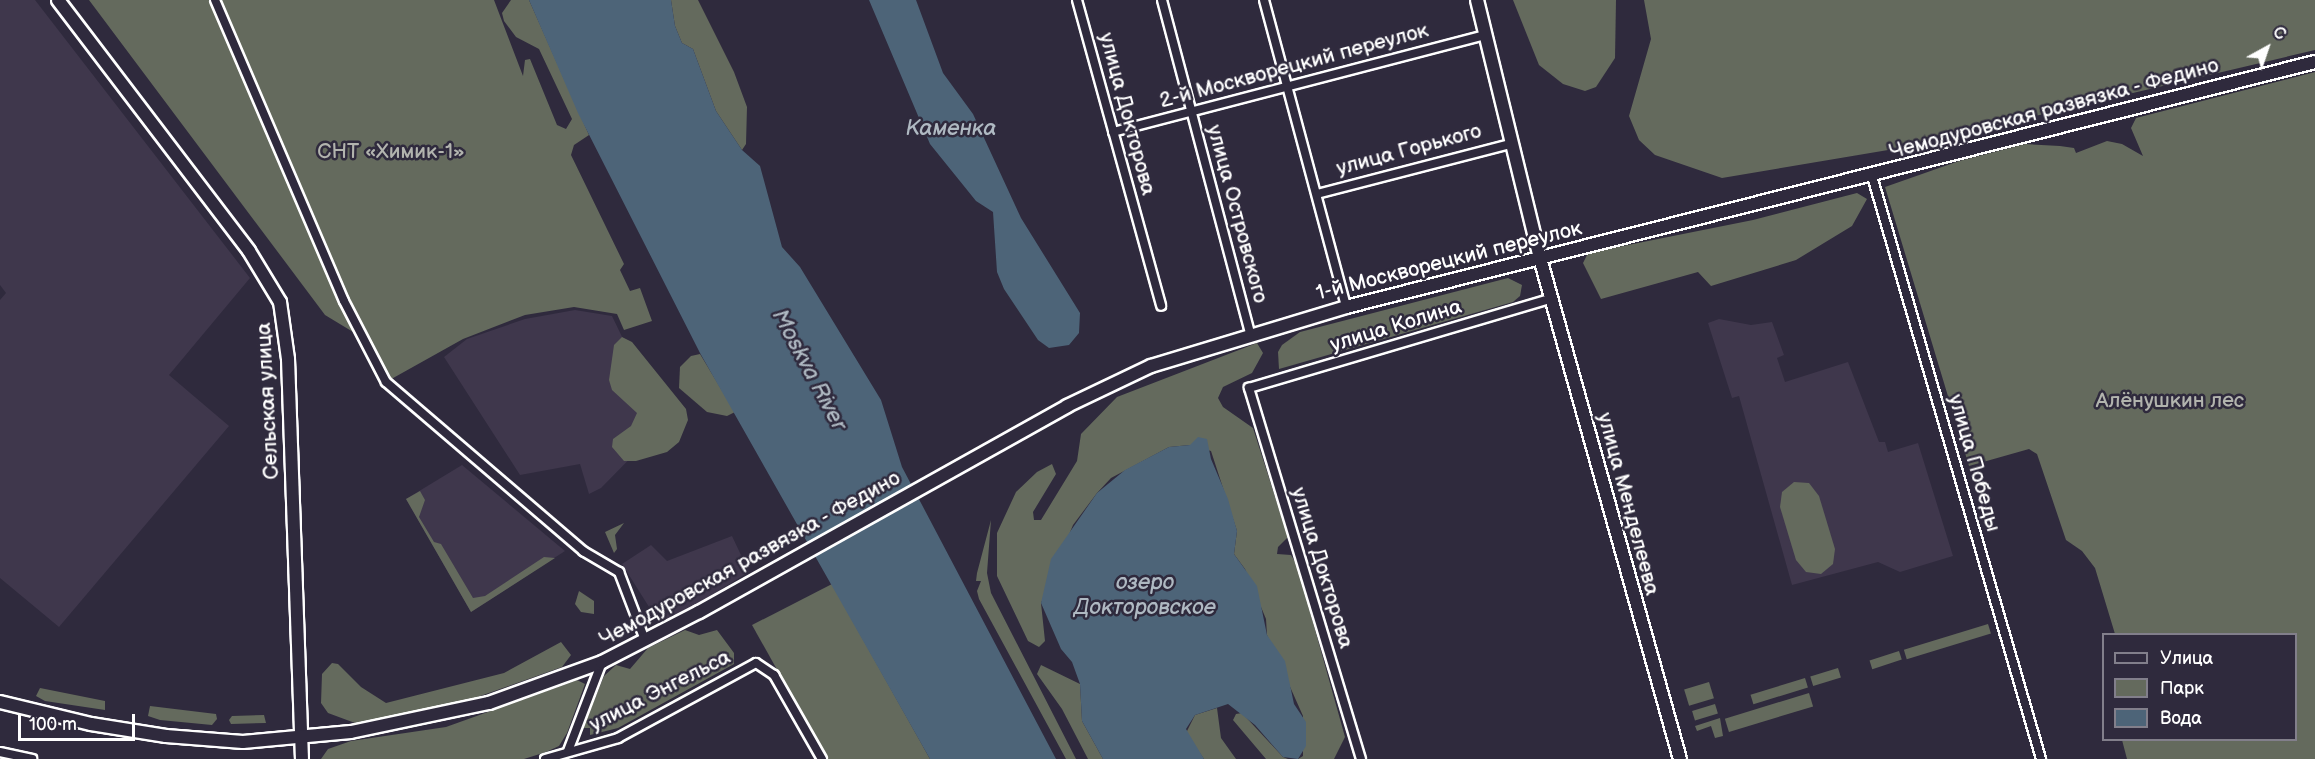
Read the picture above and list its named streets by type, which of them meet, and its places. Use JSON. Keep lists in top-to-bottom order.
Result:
{
  "streets": {
    "street": [
      "2-й Москворецкий переулок",
      "Чемодуровская развязка - Федино",
      "улица Докторова",
      "улица Горького",
      "улица Островского",
      "1-й Москворецкий переулок",
      "улица Колина",
      "Сельская улица",
      "улица Победы",
      "улица Менделеева",
      "улица Энгельса"
    ]
  },
  "crossings": [
    ["2-й Москворецкий переулок", "улица Докторова"],
    ["2-й Москворецкий переулок", "улица Горького"],
    ["2-й Москворецкий переулок", "улица Островского"],
    ["Чемодуровская развязка - Федино", "1-й Москворецкий переулок"],
    ["Чемодуровская развязка - Федино", "Сельская улица"],
    ["Чемодуровская развязка - Федино", "улица Победы"],
    ["улица Докторова", "улица Колина"],
    ["улица Горького", "1-й Москворецкий переулок"],
    ["улица Горького", "улица Менделеева"],
    ["улица Островского", "1-й Москворецкий переулок"],
    ["1-й Москворецкий переулок", "улица Победы"],
    ["1-й Москворецкий переулок", "улица Менделеева"],
    ["улица Колина", "улица Менделеева"]
  ],
  "water": ["Каменка", "Moskva River", "озеро Докторовское"],
  "parks": ["СНТ «Химик-1»", "Алёнушкин лес"],
  "legend": ["Улица", "Парк", "Вода"],
  "scale_bar": "100 m",
  "north": "top right"
}
